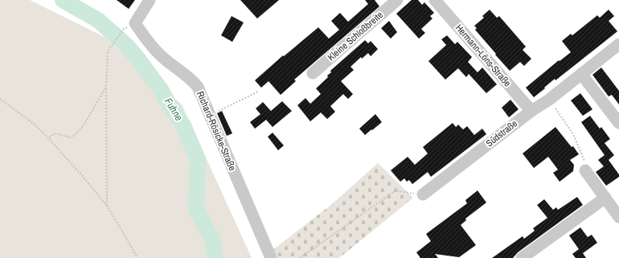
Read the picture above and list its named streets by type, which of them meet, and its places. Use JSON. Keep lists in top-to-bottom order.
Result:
{
  "streets": {
    "street": [
      "Kleine Schloßbreite",
      "Hermann-Löns-Straße",
      "Richard-Rösicke-Straße",
      "Südstraße"
    ]
  },
  "crossings": [
    ["Hermann-Löns-Straße", "Südstraße"]
  ],
  "water": ["Fuhne"]
}
